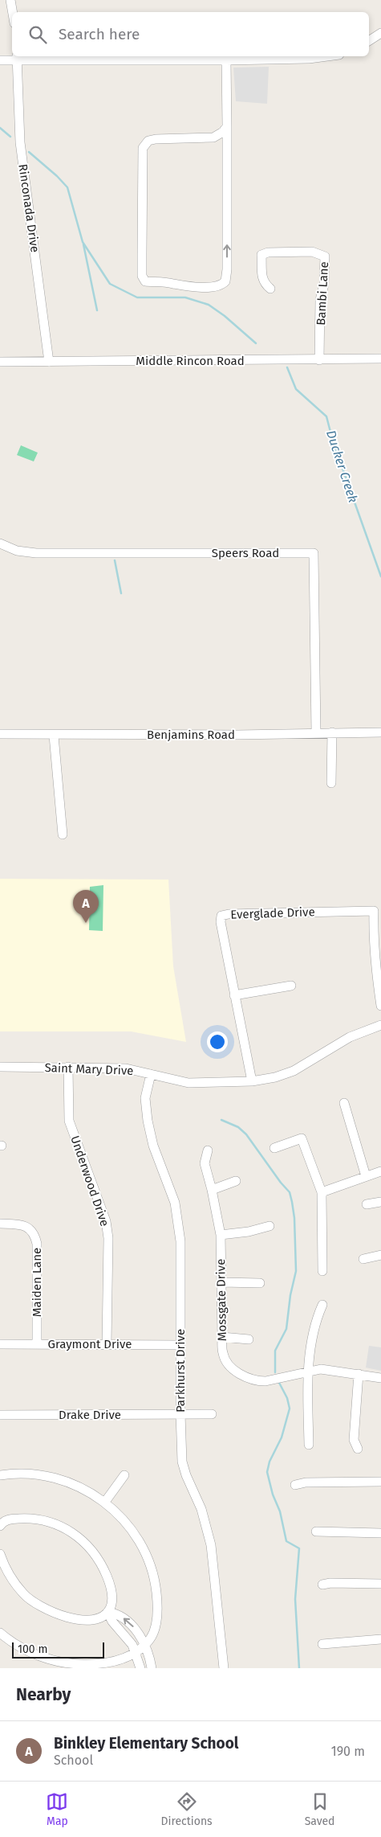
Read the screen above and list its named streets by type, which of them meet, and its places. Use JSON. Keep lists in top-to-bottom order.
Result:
{
  "streets": {
    "street": [
      "Rinconada Drive",
      "Bambi Lane",
      "Middle Rincon Road",
      "Speers Road",
      "Benjamins Road",
      "Everglade Drive",
      "Saint Mary Drive",
      "Underwood Drive",
      "Maiden Lane",
      "Mossgate Drive",
      "Graymont Drive",
      "Parkhurst Drive",
      "Drake Drive"
    ]
  },
  "crossings": [
    ["Rinconada Drive", "Middle Rincon Road"],
    ["Bambi Lane", "Middle Rincon Road"],
    ["Speers Road", "Benjamins Road"],
    ["Everglade Drive", "Saint Mary Drive"],
    ["Saint Mary Drive", "Underwood Drive"],
    ["Saint Mary Drive", "Parkhurst Drive"],
    ["Underwood Drive", "Graymont Drive"],
    ["Maiden Lane", "Graymont Drive"],
    ["Graymont Drive", "Parkhurst Drive"],
    ["Parkhurst Drive", "Drake Drive"]
  ],
  "water": ["Ducker Creek"],
  "scale_bar": "100 m",
  "page": {
    "search": "Search here",
    "pins": "A",
    "scale": "100 m",
    "heading": "Nearby",
    "list": [
      {
        "mark": "A",
        "name": "Binkley Elementary School",
        "note": "School",
        "value": "190 m"
      }
    ],
    "nav": ["Map", "Directions", "Saved"]
  }
}
